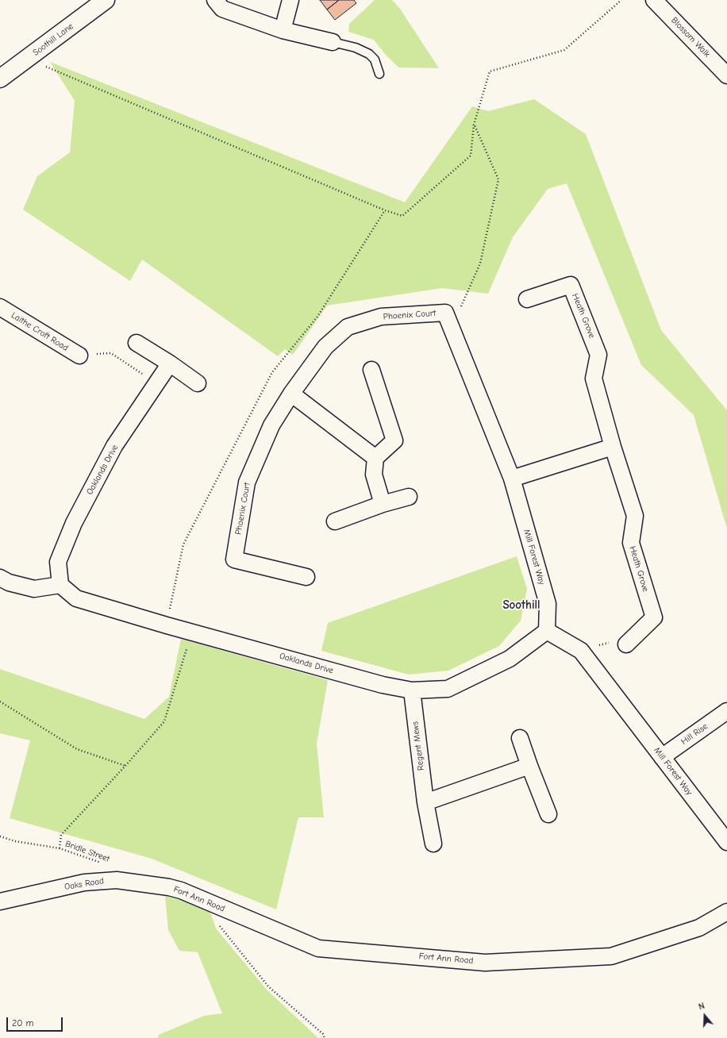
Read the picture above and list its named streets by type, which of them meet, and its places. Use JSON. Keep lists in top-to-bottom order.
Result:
{
  "streets": {
    "main road": ["Soothill Lane"],
    "street": [
      "Blossom Walk",
      "Phoenix Court",
      "Heath Grove",
      "Laithe Croft Road",
      "Oaklands Drive",
      "Mill Forest Way",
      "Hill Rise",
      "Regent Mews",
      "Oaks Road",
      "Fort Ann Road"
    ],
    "path": ["Bridle Street"]
  },
  "crossings": [
    ["Phoenix Court", "Mill Forest Way"],
    ["Oaklands Drive", "Mill Forest Way"],
    ["Oaklands Drive", "Regent Mews"],
    ["Mill Forest Way", "Hill Rise"],
    ["Oaks Road", "Fort Ann Road"]
  ],
  "districts": ["Soothill"],
  "scale_bar": "20 m",
  "north": "top"
}
